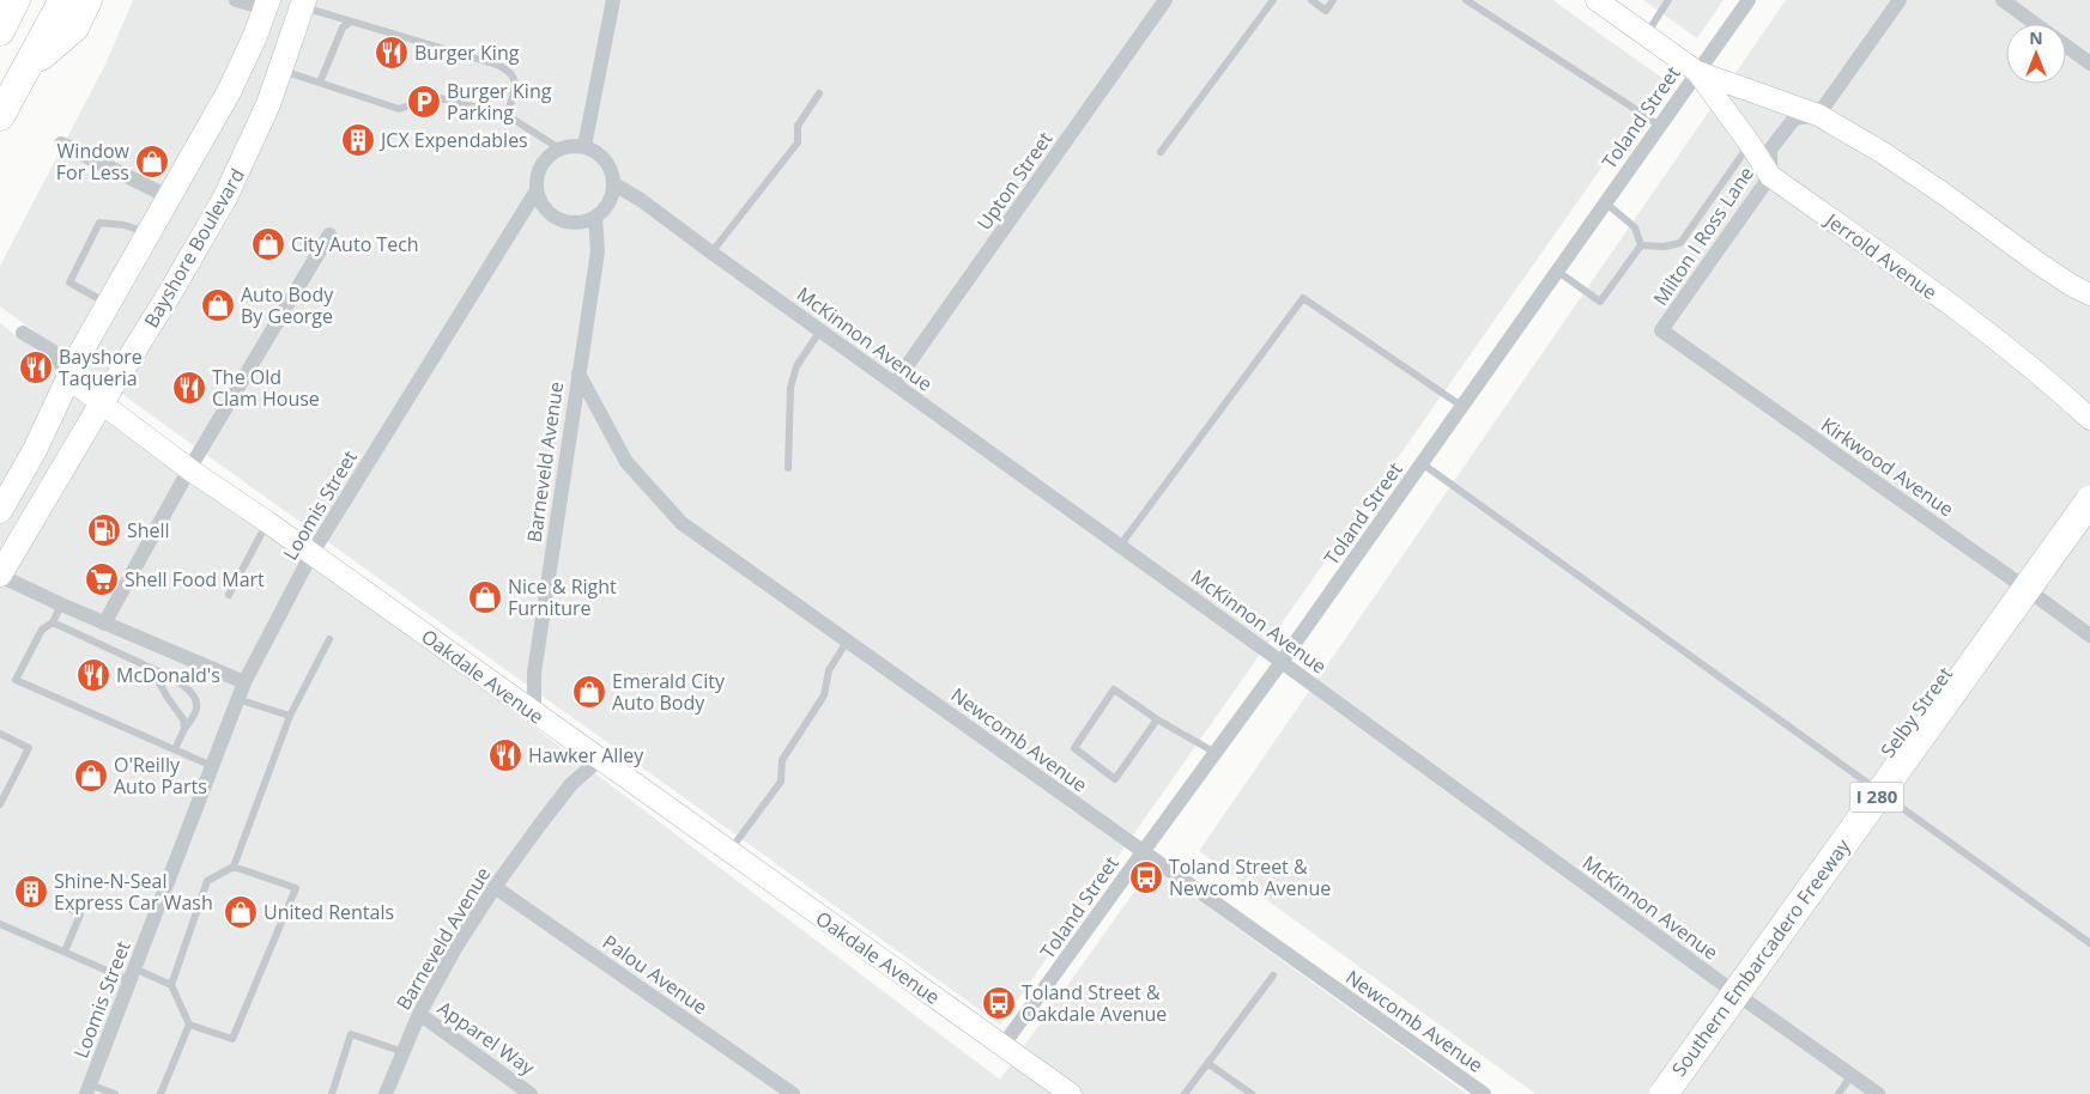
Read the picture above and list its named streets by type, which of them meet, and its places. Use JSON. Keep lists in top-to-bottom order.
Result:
{
  "streets": {
    "highway": ["I 280", "Southern Embarcadero Freeway"],
    "main road": ["Bayshore Boulevard", "Jerrold Avenue", "Oakdale Avenue"],
    "street": [
      "Toland Street",
      "Upton Street",
      "Milton I Ross Lane",
      "McKinnon Avenue",
      "Barneveld Avenue",
      "Kirkwood Avenue",
      "Loomis Street",
      "Selby Street",
      "Newcomb Avenue",
      "Palou Avenue",
      "Apparel Way"
    ]
  },
  "crossings": [
    ["Toland Street", "Jerrold Avenue"],
    ["Toland Street", "McKinnon Avenue"],
    ["Toland Street", "Oakdale Avenue"],
    ["Toland Street", "Newcomb Avenue"],
    ["Upton Street", "McKinnon Avenue"],
    ["Milton I Ross Lane", "Jerrold Avenue"],
    ["Milton I Ross Lane", "Kirkwood Avenue"],
    ["Bayshore Boulevard", "Oakdale Avenue"],
    ["McKinnon Avenue", "Barneveld Avenue"],
    ["McKinnon Avenue", "Loomis Street"],
    ["McKinnon Avenue", "Selby Street"],
    ["Barneveld Avenue", "Loomis Street"],
    ["Barneveld Avenue", "Oakdale Avenue"],
    ["Barneveld Avenue", "Newcomb Avenue"],
    ["Barneveld Avenue", "Palou Avenue"],
    ["Barneveld Avenue", "Apparel Way"],
    ["Loomis Street", "Oakdale Avenue"],
    ["Selby Street", "Southern Embarcadero Freeway"]
  ],
  "places": {
    "restaurant": [
      "Burger King",
      "Bayshore Taqueria",
      "The Old Clam House",
      "McDonald's",
      "Hawker Alley"
    ],
    "parking": ["Burger King Parking"],
    "building": ["JCX Expendables", "Shine-N-Seal Express Car Wash"],
    "shop": [
      "Window For Less",
      "City Auto Tech",
      "Auto Body By George",
      "Nice & Right Furniture",
      "Emerald City Auto Body",
      "O'Reilly Auto Parts",
      "United Rentals"
    ],
    "fuel station": ["Shell"],
    "supermarket": ["Shell Food Mart"],
    "bus stop": ["Toland Street & Newcomb Avenue", "Toland Street & Oakdale Avenue"]
  },
  "north": "top"
}
